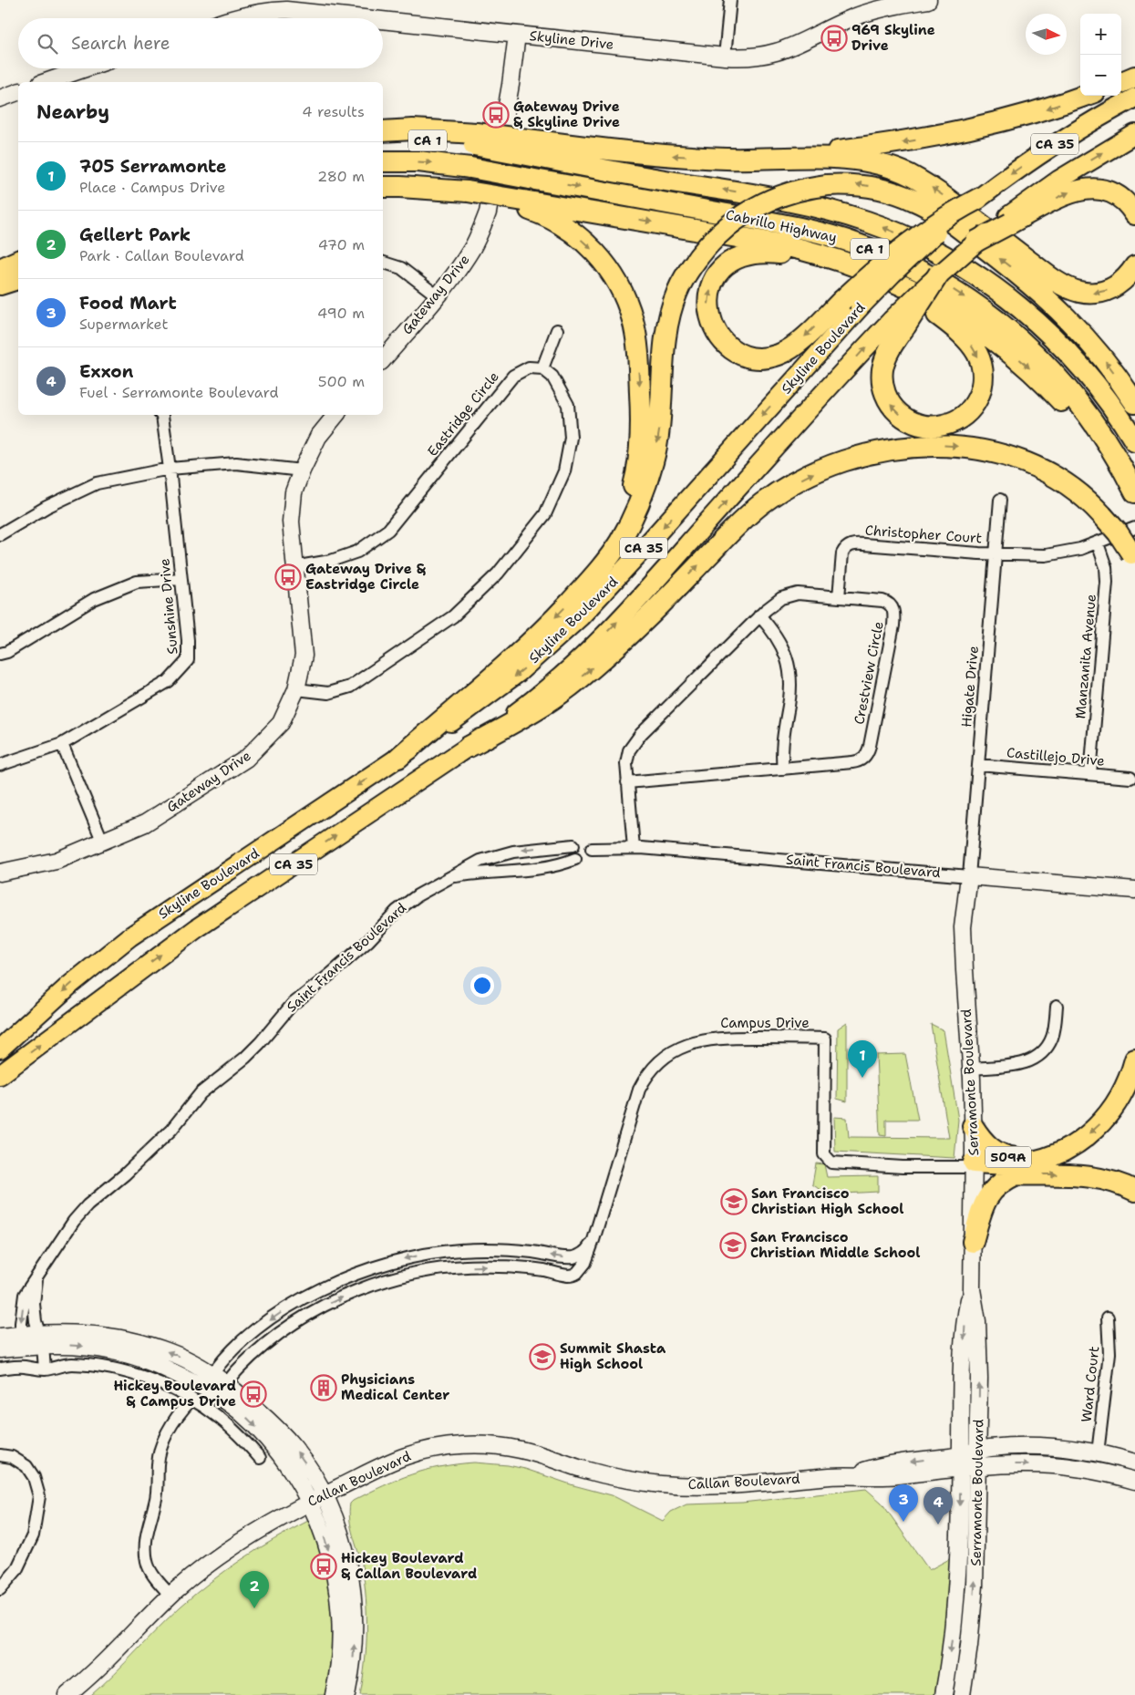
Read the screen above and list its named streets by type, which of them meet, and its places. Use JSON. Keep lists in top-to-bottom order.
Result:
{
  "streets": {
    "highway": ["CA 1", "Cabrillo Highway", "509A"],
    "main road": ["CA 35", "Skyline Boulevard"],
    "street": [
      "Skyline Drive",
      "Gateway Drive",
      "Eastridge Circle",
      "Christopher Court",
      "Sunshine Drive",
      "Manzanita Avenue",
      "Crestview Circle",
      "Higate Drive",
      "Castillejo Drive",
      "Saint Francis Boulevard",
      "Campus Drive",
      "Serramonte Boulevard",
      "Ward Court",
      "Callan Boulevard"
    ]
  },
  "crossings": [
    ["Skyline Drive", "Gateway Drive"],
    ["Gateway Drive", "Eastridge Circle"],
    ["Christopher Court", "Manzanita Avenue"],
    ["Christopher Court", "Crestview Circle"],
    ["Christopher Court", "Higate Drive"],
    ["Manzanita Avenue", "Castillejo Drive"],
    ["Crestview Circle", "Saint Francis Boulevard"],
    ["Higate Drive", "Castillejo Drive"],
    ["Higate Drive", "Saint Francis Boulevard"],
    ["Higate Drive", "Serramonte Boulevard"],
    ["Saint Francis Boulevard", "Serramonte Boulevard"],
    ["Campus Drive", "Serramonte Boulevard"],
    ["Campus Drive", "509A"],
    ["Serramonte Boulevard", "509A"],
    ["Serramonte Boulevard", "Callan Boulevard"],
    ["Ward Court", "Callan Boulevard"]
  ],
  "places": {
    "bus stop": [
      "969 Skyline Drive",
      "Gateway Drive & Skyline Drive",
      "Gateway Drive & Eastridge Circle",
      "Hickey Boulevard & Campus Drive",
      "Hickey Boulevard & Callan Boulevard"
    ],
    "school or university": ["San Francisco Christian High School", "San Francisco Christian Middle School", "Summit Shasta High School"],
    "building": ["Physicians Medical Center"]
  },
  "north": "right",
  "page": {
    "map_buttons": ["+", "−"],
    "search": "Search here",
    "heading": ["Nearby", "4 results"],
    "list": [
      {
        "mark": "1",
        "name": "705 Serramonte",
        "note": "Place · Campus Drive",
        "value": "280 m"
      },
      {
        "mark": "2",
        "name": "Gellert Park",
        "note": "Park · Callan Boulevard",
        "value": "470 m"
      },
      {
        "mark": "3",
        "name": "Food Mart",
        "note": "Supermarket",
        "value": "490 m"
      },
      {
        "mark": "4",
        "name": "Exxon",
        "note": "Fuel · Serramonte Boulevard",
        "value": "500 m"
      }
    ],
    "pins": [
      "1",
      "3",
      "4",
      "2"
    ]
  }
}
